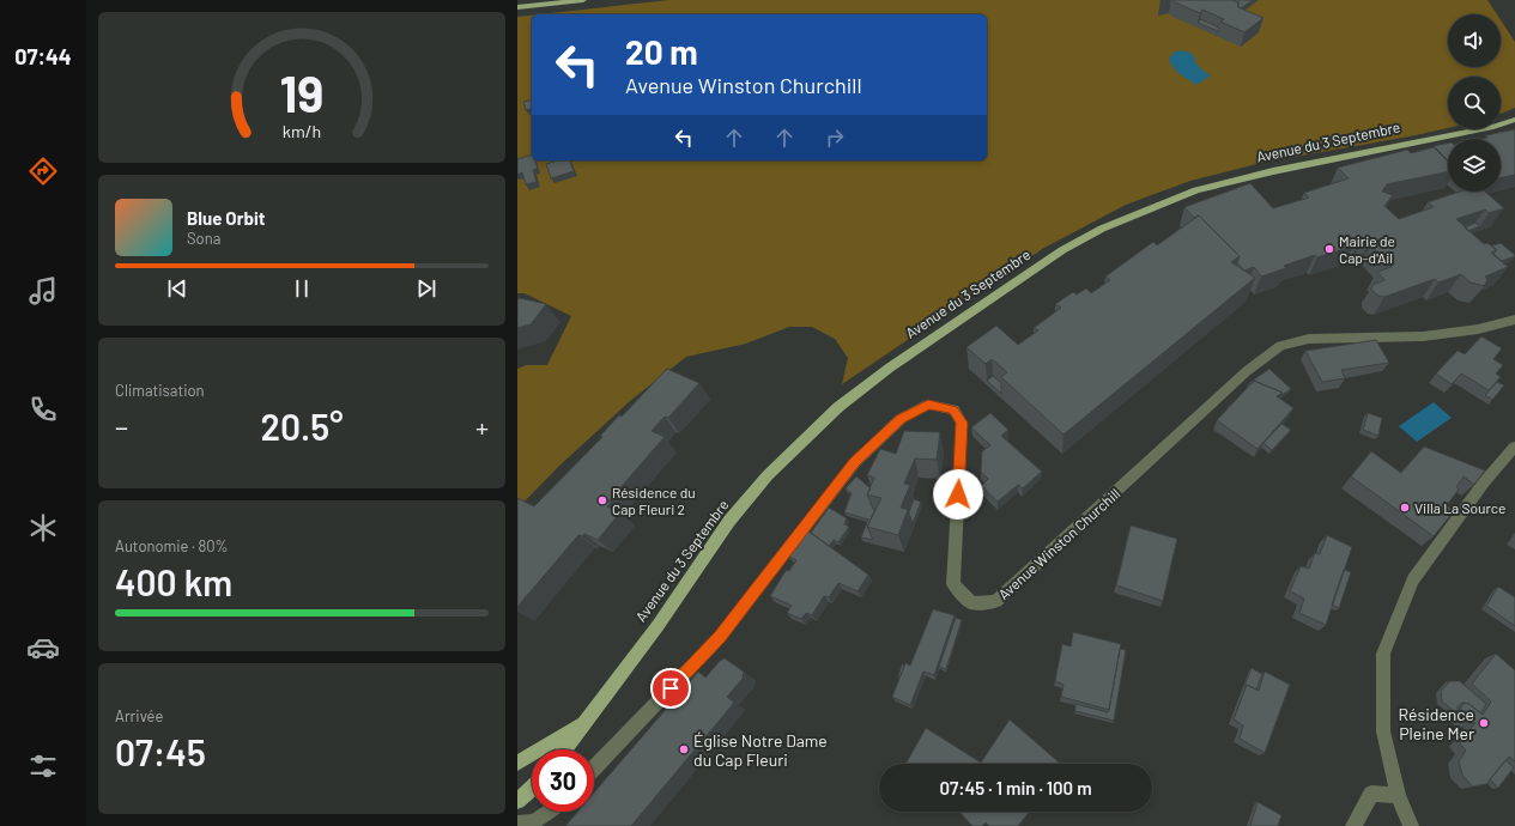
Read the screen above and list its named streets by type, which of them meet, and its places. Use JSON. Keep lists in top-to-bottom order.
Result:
{
  "streets": {
    "main road": ["Avenue du 3 Septembre"],
    "street": ["Avenue Winston Churchill"]
  },
  "places": [
    "Mairie de Cap-d'Ail",
    "Résidence du Cap Fleuri 2",
    "Villa La Source",
    "Résidence Pleine Mer",
    "Église Notre Dame du Cap Fleuri"
  ],
  "page": {
    "tabs": "07:44",
    "turn": ["20 m", "Avenue Winston Churchill"],
    "song": ["Blue Orbit", "Sona"],
    "tile": [
      "Climatisation",
      ["Autonomie · 80%", "400 km"],
      ["Arrivée", "07:45"]
    ],
    "heat": ["−", "20.5°", "+"],
    "limit": "30",
    "trip": "07:45 · 1 min · 100 m",
    "gauge": ["19", "km/h"]
  }
}
